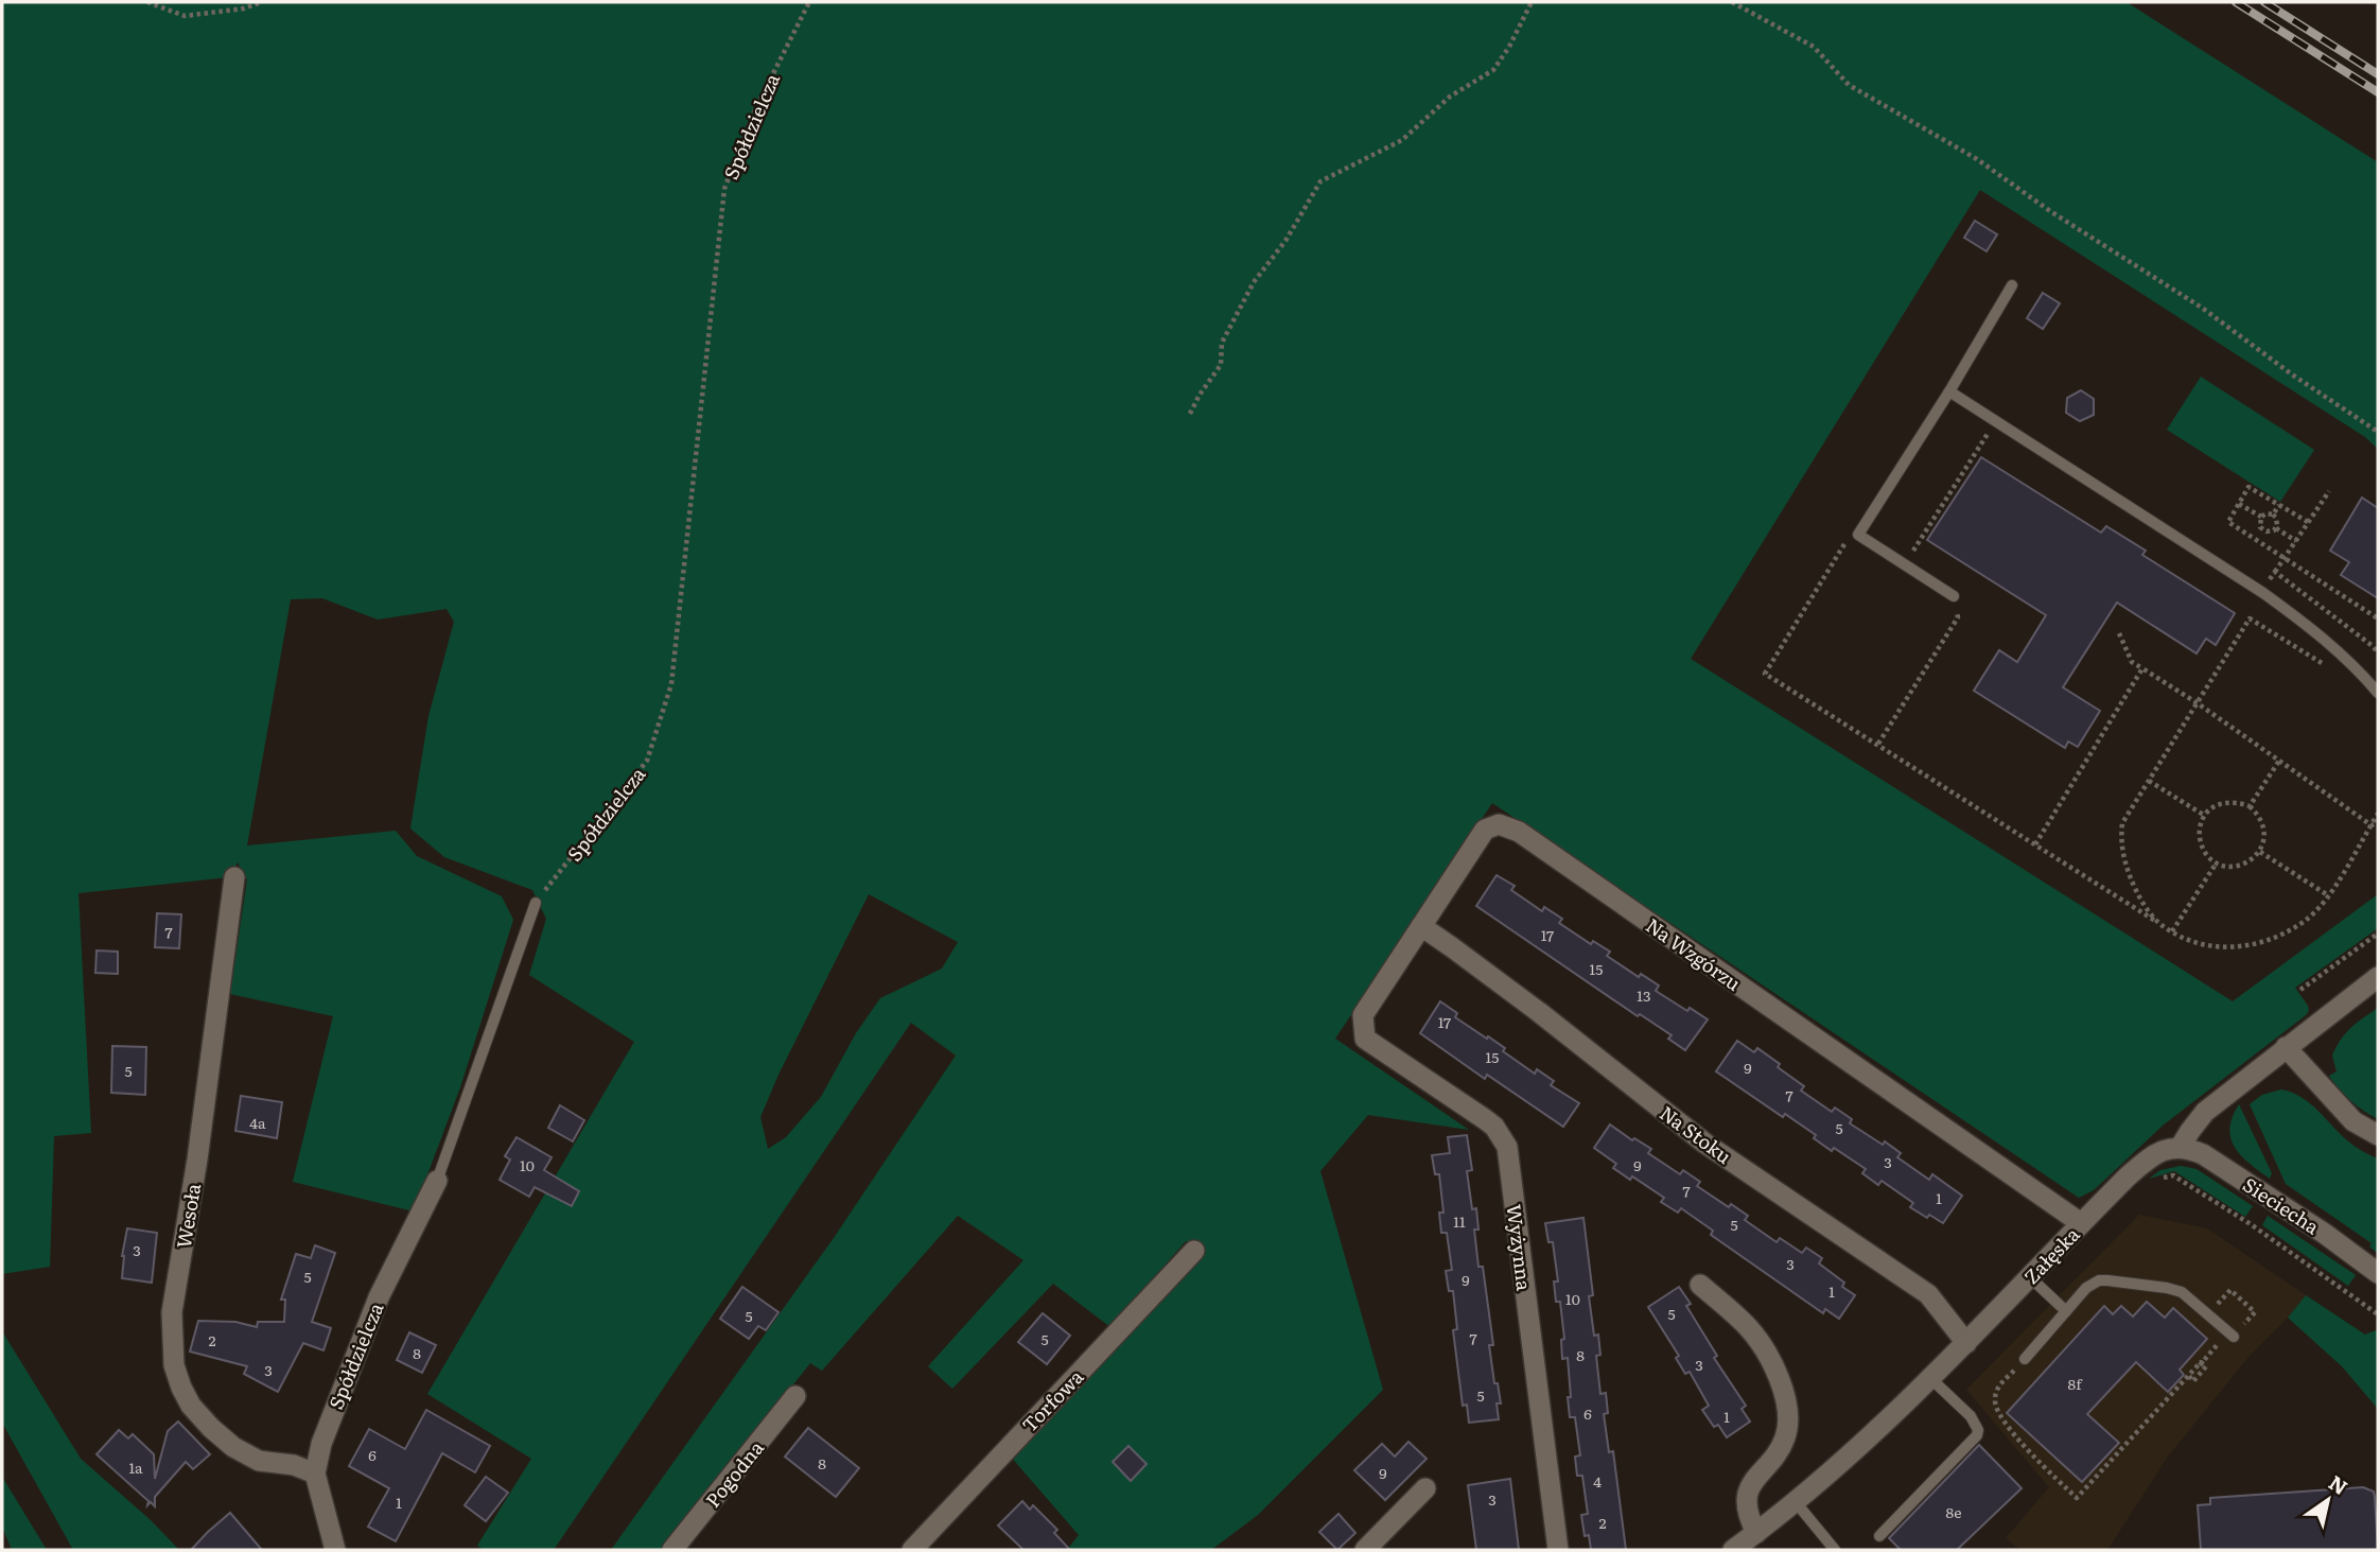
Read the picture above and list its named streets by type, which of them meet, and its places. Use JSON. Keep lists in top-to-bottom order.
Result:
{
  "streets": {
    "street": [
      "Spółdzielcza",
      "Na Wzgórzu",
      "Na Stoku",
      "Sieciecha",
      "Wesoła",
      "Wyżynna",
      "Załęska",
      "Torfowa",
      "Pogodna"
    ]
  },
  "crossings": [
    ["Spółdzielcza", "Wesoła"],
    ["Na Wzgórzu", "Na Stoku"],
    ["Na Wzgórzu", "Wyżynna"],
    ["Na Wzgórzu", "Załęska"],
    ["Na Stoku", "Załęska"],
    ["Sieciecha", "Załęska"]
  ],
  "house_numbers": [
    "7",
    "17",
    "15",
    "13",
    "17",
    "15",
    "9",
    "5",
    "7",
    "4a",
    "5",
    "3",
    "10",
    "9",
    "7",
    "1",
    "11",
    "5",
    "3",
    "3",
    "5",
    "9",
    "1",
    "10",
    "5",
    "5",
    "7",
    "5",
    "2",
    "8",
    "8",
    "3",
    "3",
    "8f",
    "5",
    "6",
    "1",
    "6",
    "8",
    "1a",
    "9",
    "4",
    "3",
    "1",
    "8e",
    "2"
  ],
  "north": "top right"
}
